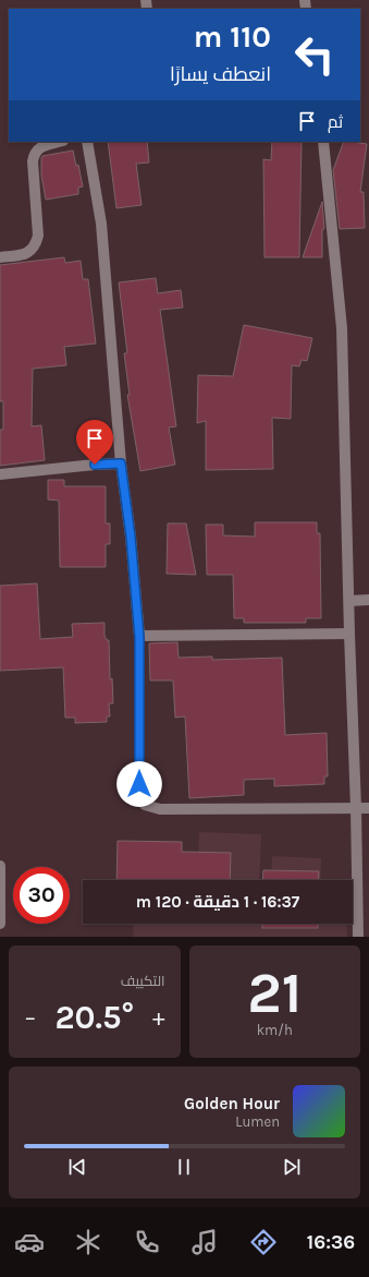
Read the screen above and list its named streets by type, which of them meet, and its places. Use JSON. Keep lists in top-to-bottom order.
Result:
{
  "page": {
    "turn": ["110 m", "انعطف يسارًا"],
    "then": "ثم",
    "limit": "30",
    "trip": "16:37 · 1 دقيقة · 120 m",
    "tile": [
      ["21", "km/h"],
      "التكييف"
    ],
    "heat": ["−", "20.5°", "+"],
    "song": ["Golden Hour", "Lumen"],
    "tabs": "16:36"
  }
}
